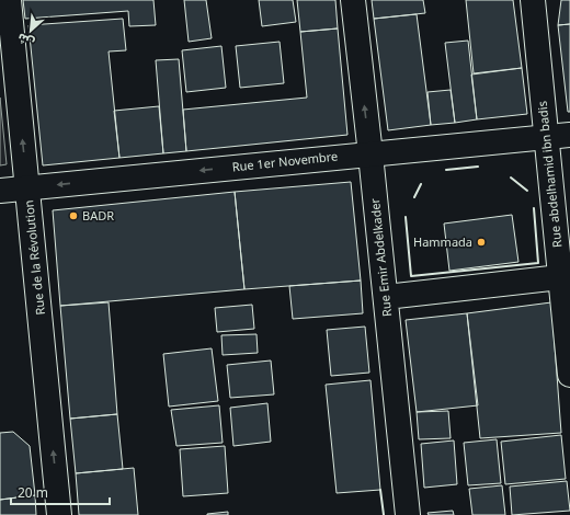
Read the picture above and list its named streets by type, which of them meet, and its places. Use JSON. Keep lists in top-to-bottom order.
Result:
{
  "streets": {
    "street": [
      "Rue 1er Novembre",
      "Rue abdelhamid ibn badis",
      "Rue de la Révolution",
      "Rue Emir Abdelkader"
    ]
  },
  "crossings": [
    ["Rue 1er Novembre", "Rue abdelhamid ibn badis"],
    ["Rue 1er Novembre", "Rue de la Révolution"],
    ["Rue 1er Novembre", "Rue Emir Abdelkader"]
  ],
  "one_way": ["Rue 1er Novembre", "Rue de la Révolution"],
  "places": ["BADR", "Hammada"],
  "scale_bar": "20 m",
  "north": "bottom left"
}
